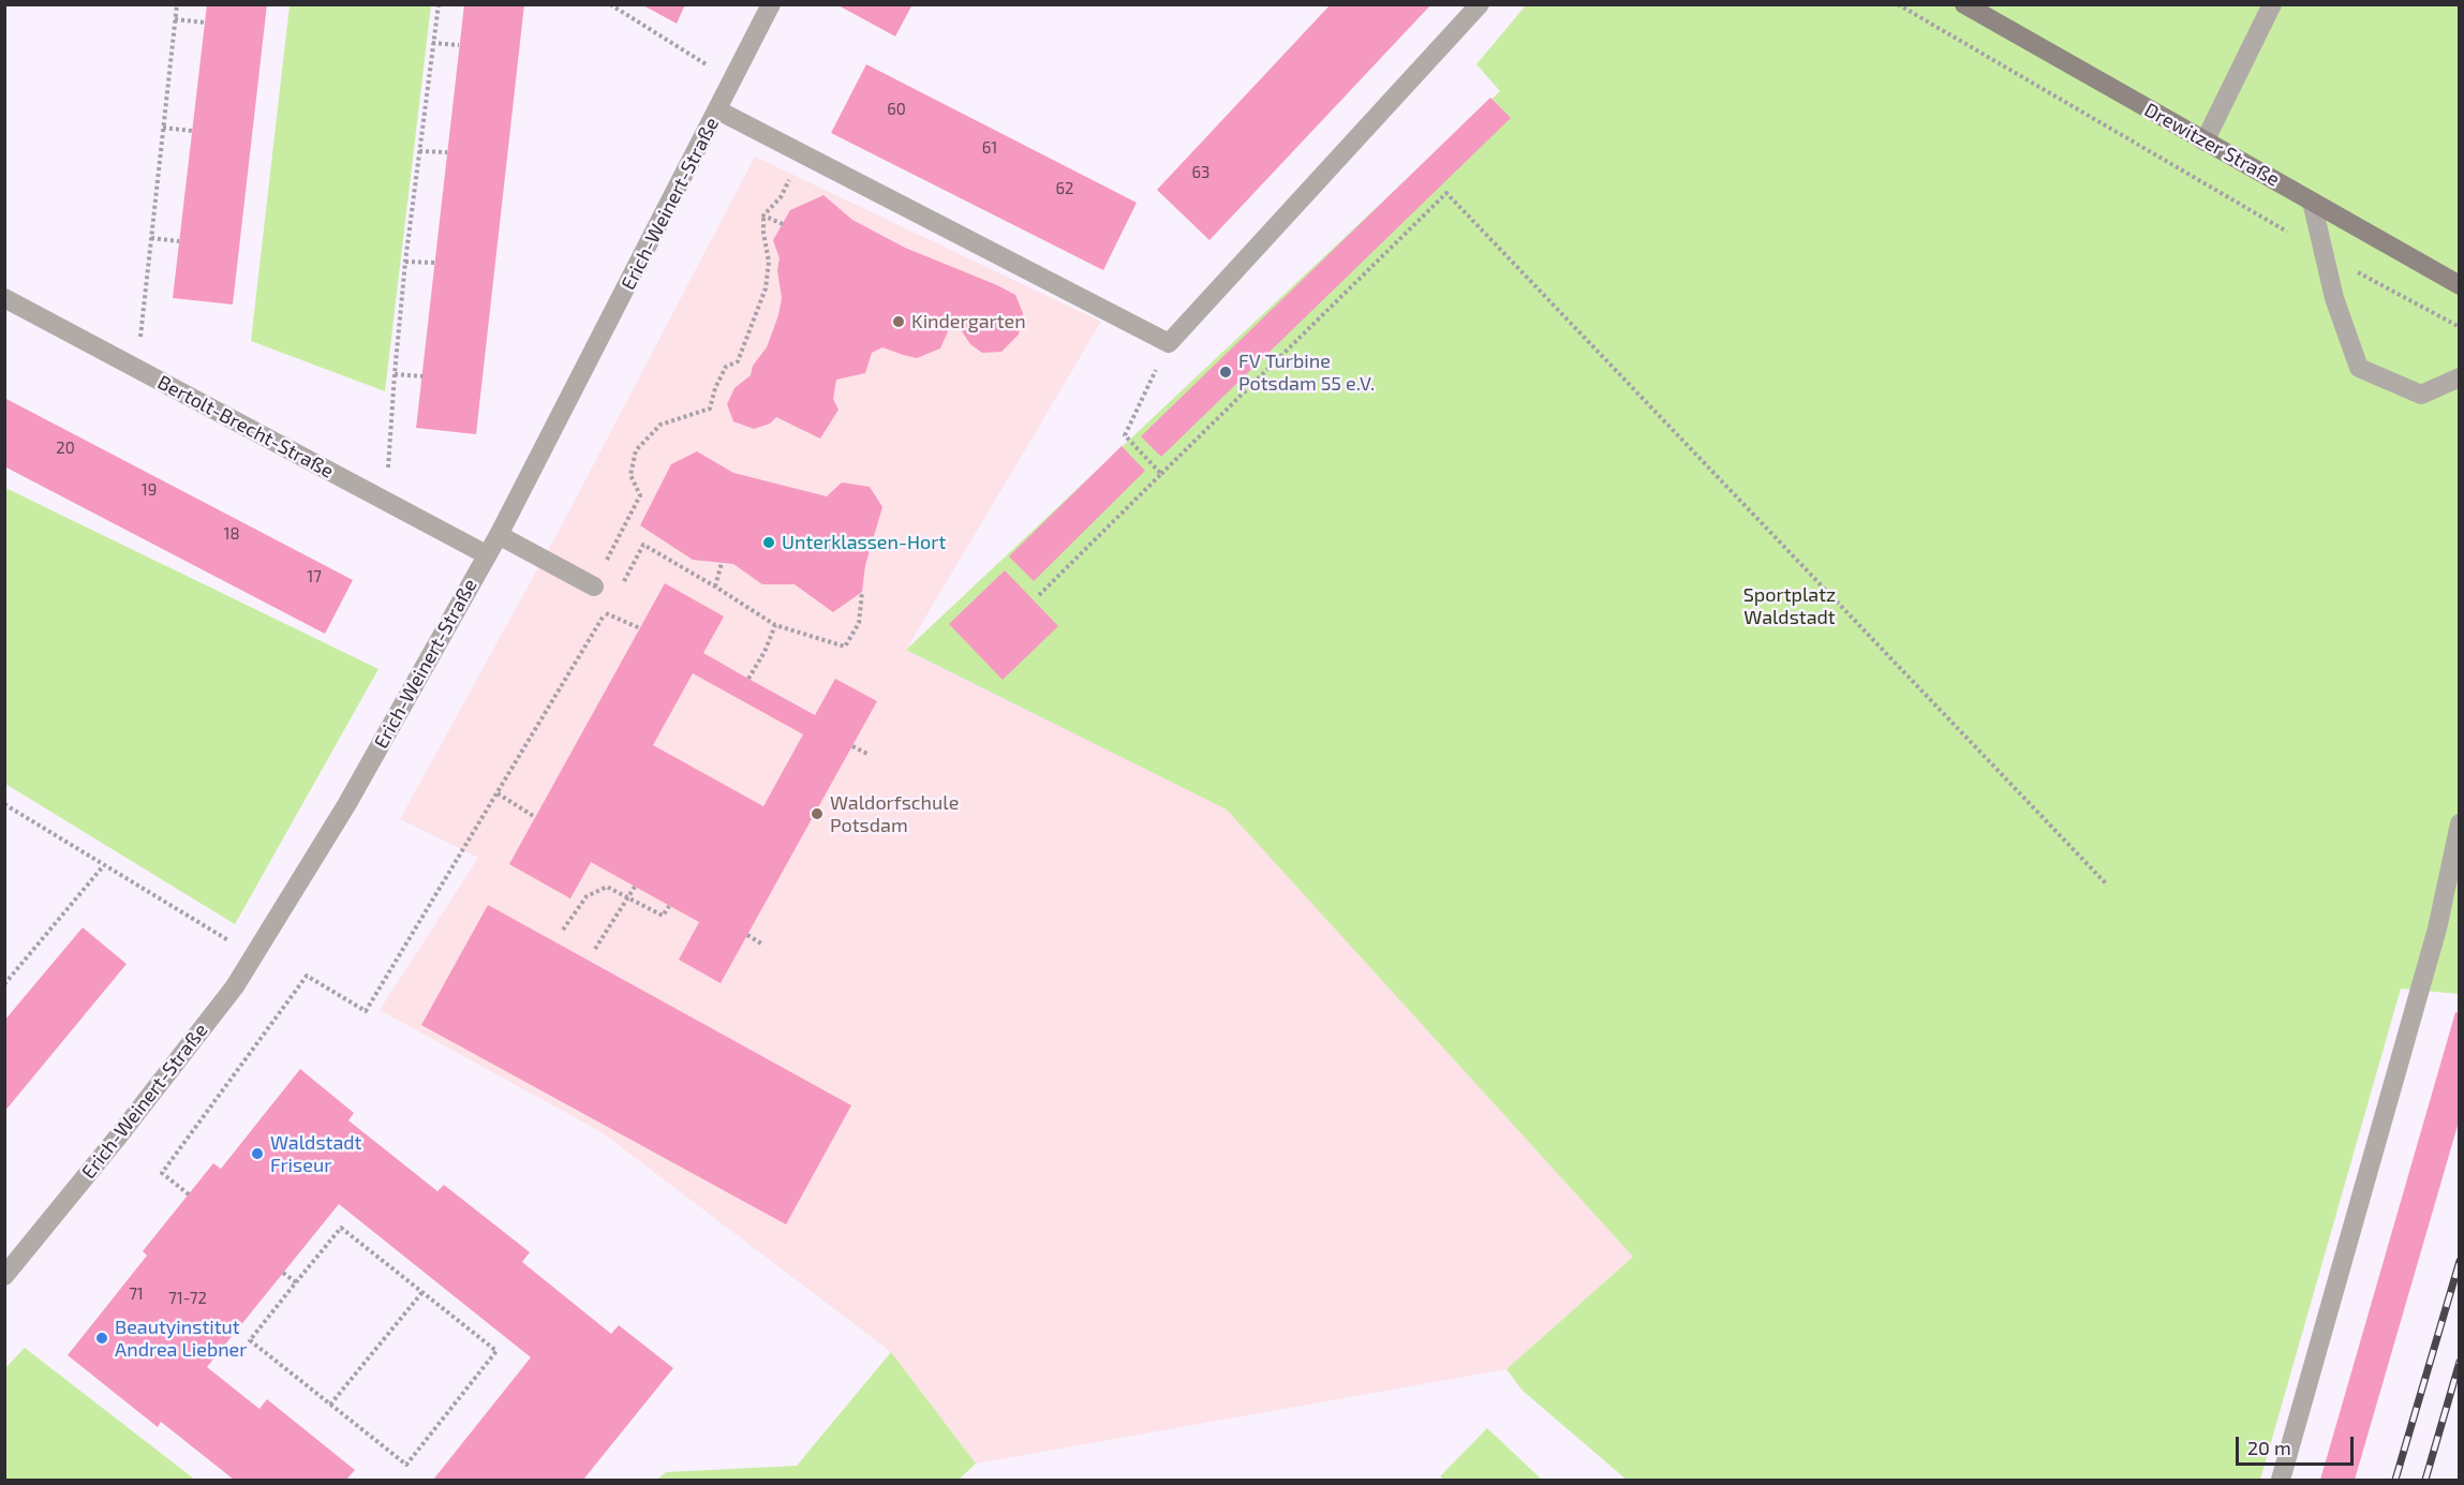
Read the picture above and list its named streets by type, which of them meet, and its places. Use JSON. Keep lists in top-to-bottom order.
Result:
{
  "streets": {
    "street": ["Drewitzer Straße", "Erich-Weinert-Straße", "Bertolt-Brecht-Straße"]
  },
  "crossings": [
    ["Erich-Weinert-Straße", "Bertolt-Brecht-Straße"]
  ],
  "parks": ["Sportplatz Waldstadt"],
  "places": [
    "Kindergarten",
    "FV Turbine Potsdam 55 e.V.",
    "Unterklassen-Hort",
    "Waldorfschule Potsdam",
    "Waldstadt Friseur",
    "Beautyinstitut Andrea Liebner"
  ],
  "house_numbers": [
    "60",
    "61",
    "63",
    "62",
    "20",
    "19",
    "18",
    "17",
    "71",
    "71-72"
  ],
  "scale_bar": "20 m"
}
